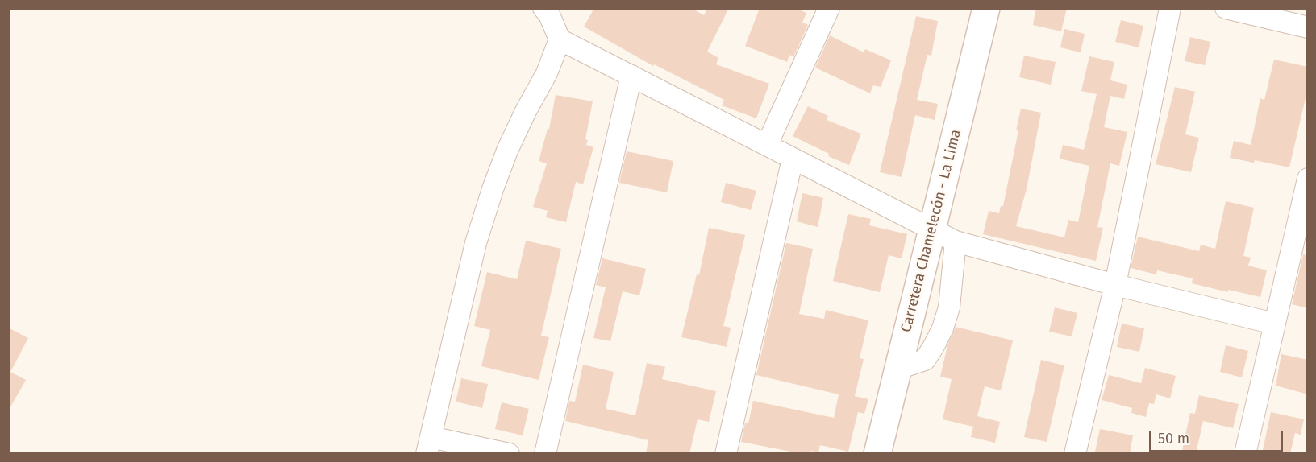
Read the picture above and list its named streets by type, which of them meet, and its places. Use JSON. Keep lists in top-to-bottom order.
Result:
{
  "streets": {
    "street": ["Carretera Chamelecón - La Lima"]
  },
  "scale_bar": "50 m"
}
